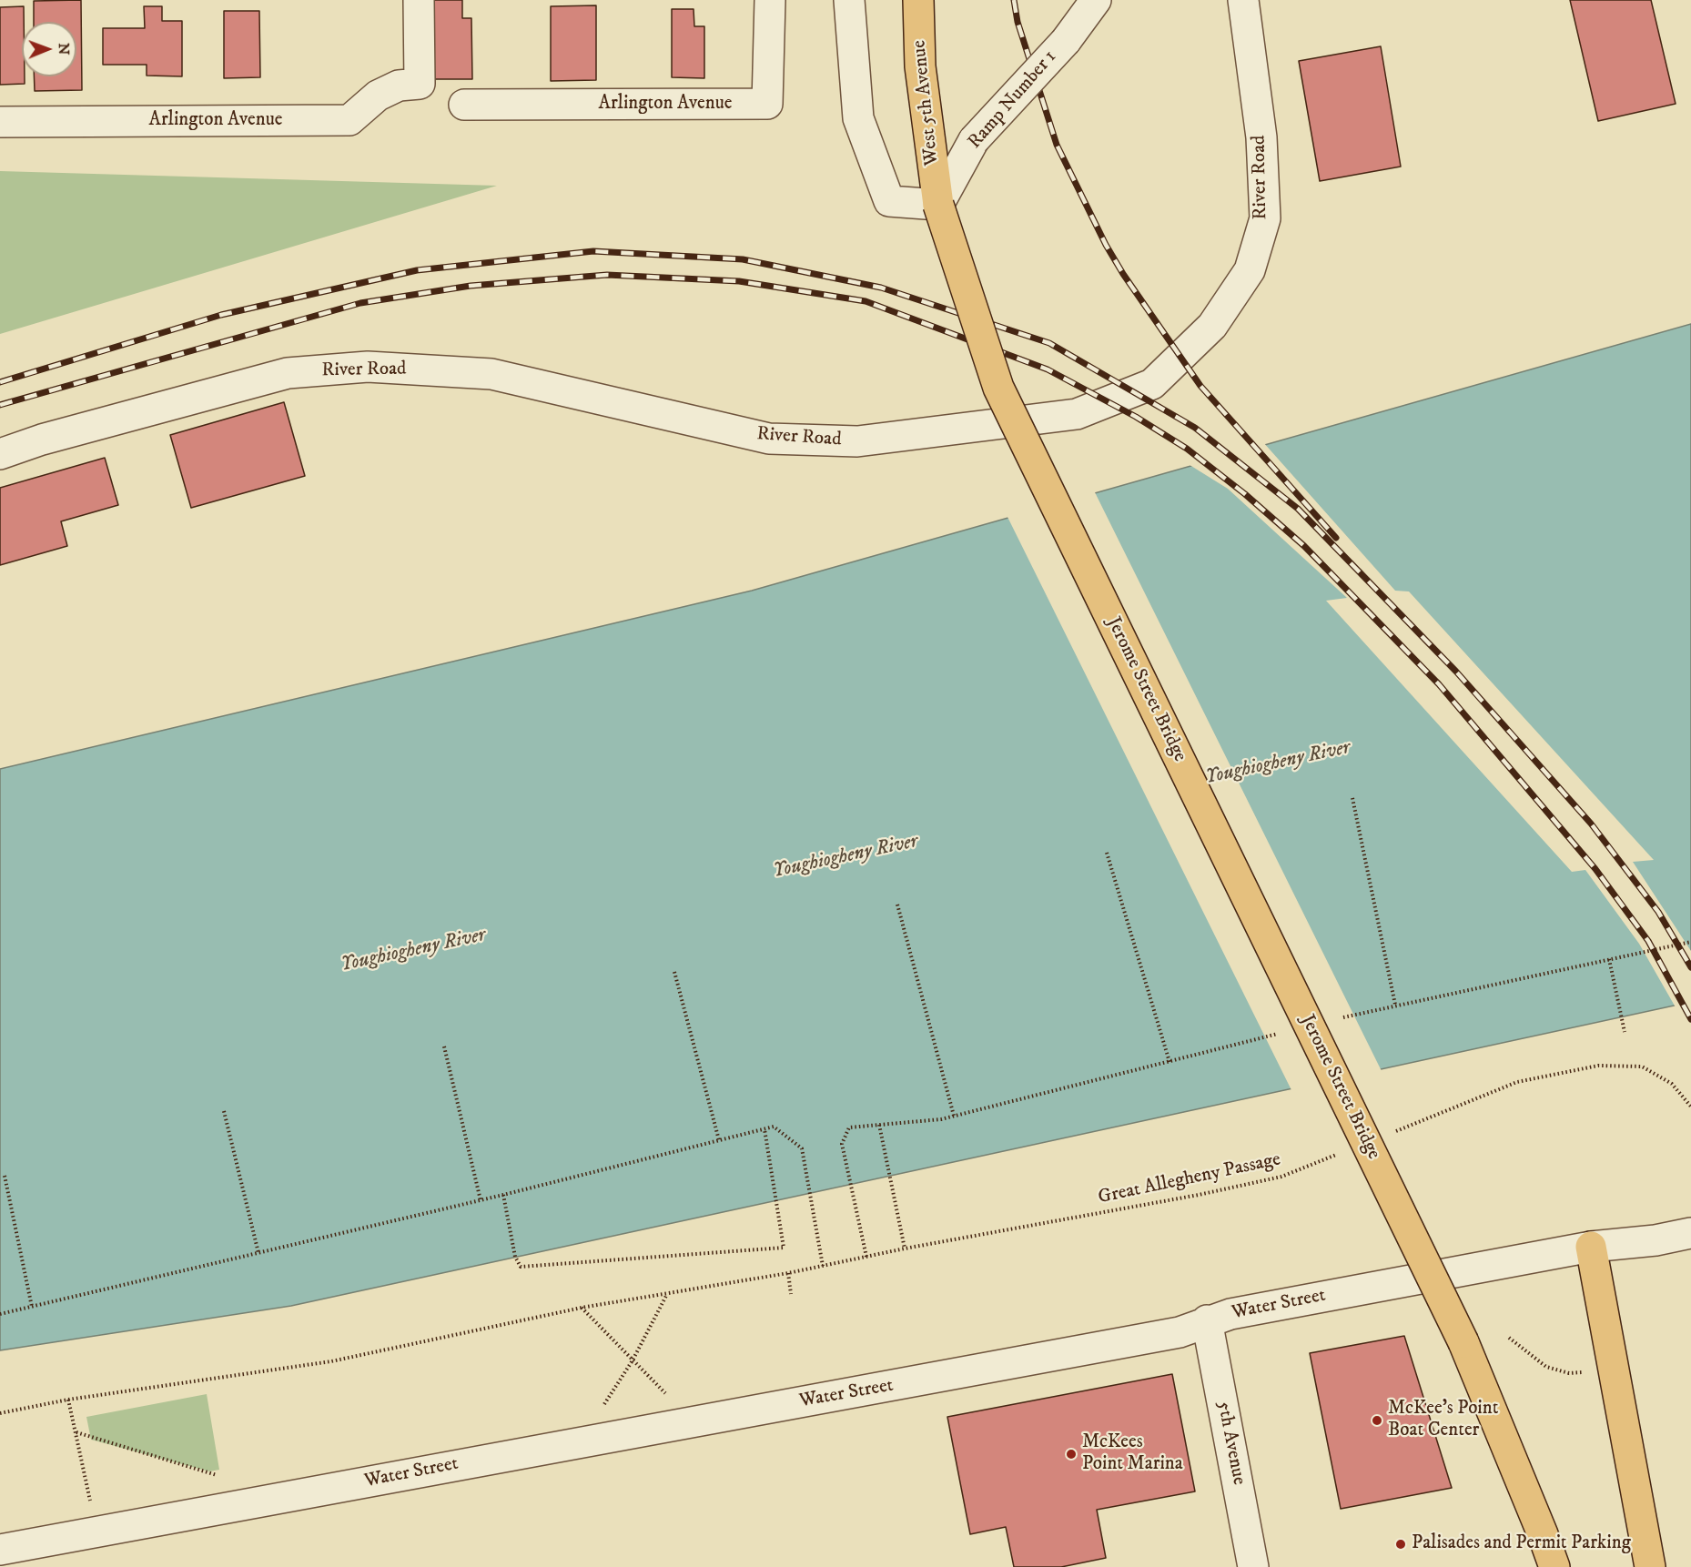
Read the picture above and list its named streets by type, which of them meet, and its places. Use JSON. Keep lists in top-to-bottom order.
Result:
{
  "streets": {
    "main road": ["West 5th Avenue", "Jerome Street Bridge"],
    "street": [
      "Ramp Number 1",
      "Arlington Avenue",
      "River Road",
      "Water Street",
      "5th Avenue"
    ],
    "path": ["Great Allegheny Passage"]
  },
  "crossings": [
    ["Ramp Number 1", "West 5th Avenue"],
    ["Ramp Number 1", "Jerome Street Bridge"],
    ["West 5th Avenue", "Jerome Street Bridge"],
    ["Water Street", "5th Avenue"]
  ],
  "water": ["Youghiogheny River"],
  "places": ["McKee's Point Boat Center", "McKees Point Marina", "Palisades and Permit Parking"],
  "north": "right"
}
